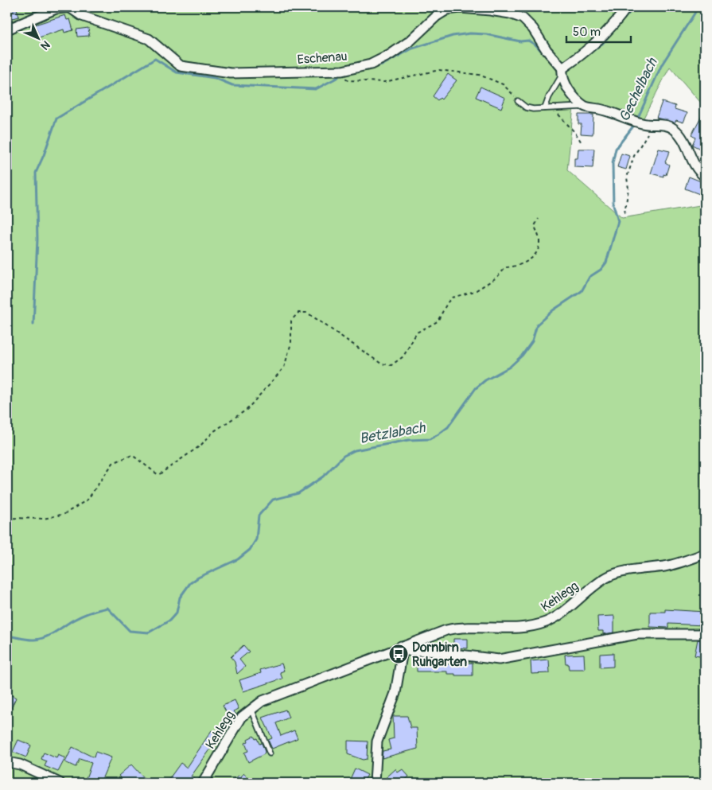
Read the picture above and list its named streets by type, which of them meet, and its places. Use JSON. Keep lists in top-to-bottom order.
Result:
{
  "streets": {
    "street": ["Eschenau", "Kehlegg"]
  },
  "water": ["Gechelbach", "Betzlabach"],
  "places": {
    "bus stop": ["Dornbirn Ruhgarten"]
  },
  "scale_bar": "50 m",
  "north": "bottom right"
}
